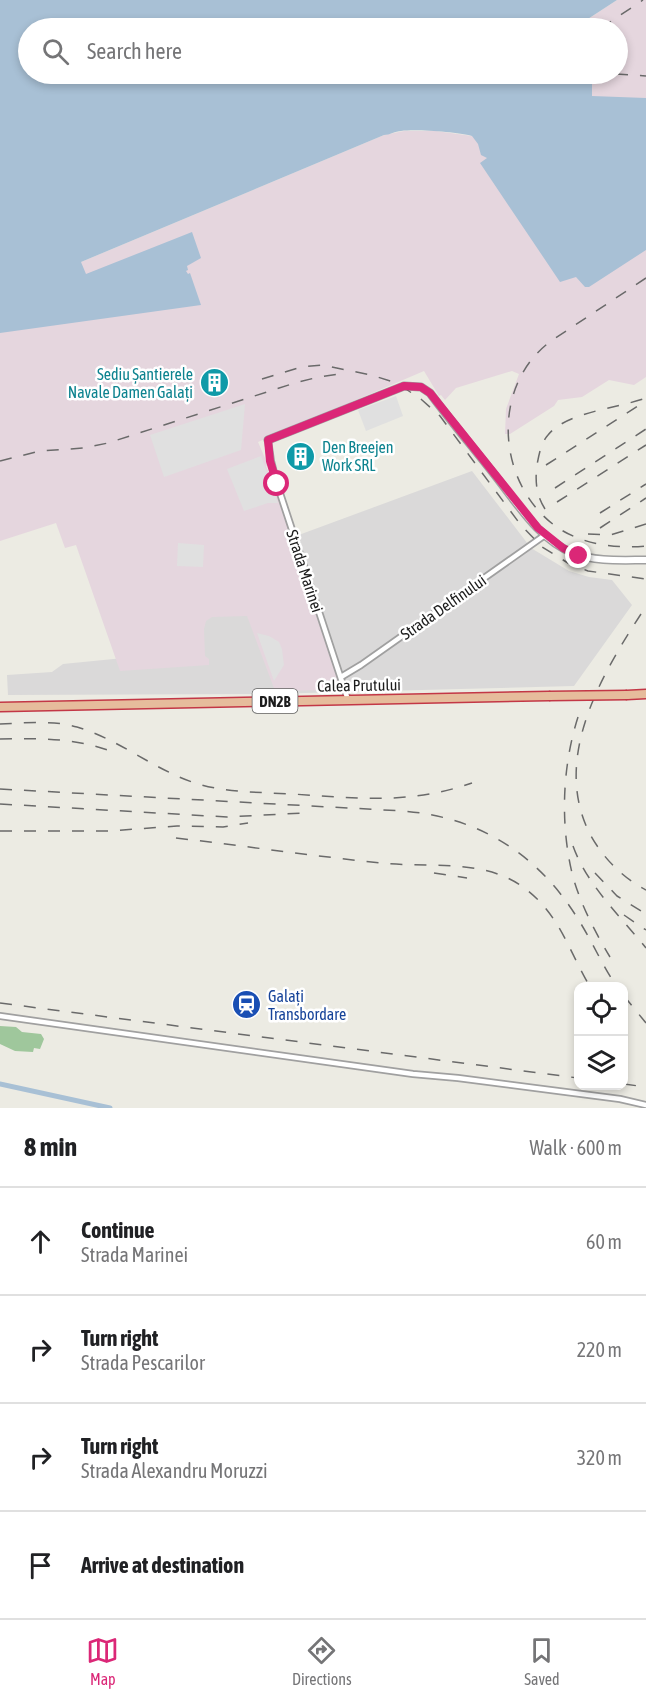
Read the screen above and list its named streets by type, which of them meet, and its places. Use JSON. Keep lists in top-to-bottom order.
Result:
{
  "streets": {
    "highway": ["Calea Prutului", "DN2B"],
    "street": ["Strada Marinei", "Strada Delfinului"]
  },
  "crossings": [
    ["Strada Marinei", "Strada Delfinului"],
    ["Strada Marinei", "Calea Prutului"]
  ],
  "places": {
    "building": ["Sediu Șantierele Navale Damen Galați", "Den Breejen Work SRL"],
    "station": ["Galați Transbordare"]
  },
  "page": {
    "search": "Search here",
    "heading": ["8 min", "Walk · 600 m"],
    "list": [
      ["Continue", "Strada Marinei", "60 m"],
      ["Turn right", "Strada Pescarilor", "220 m"],
      ["Turn right", "Strada Alexandru Moruzzi", "320 m"],
      "Arrive at destination"
    ],
    "nav": ["Map", "Directions", "Saved"]
  }
}
